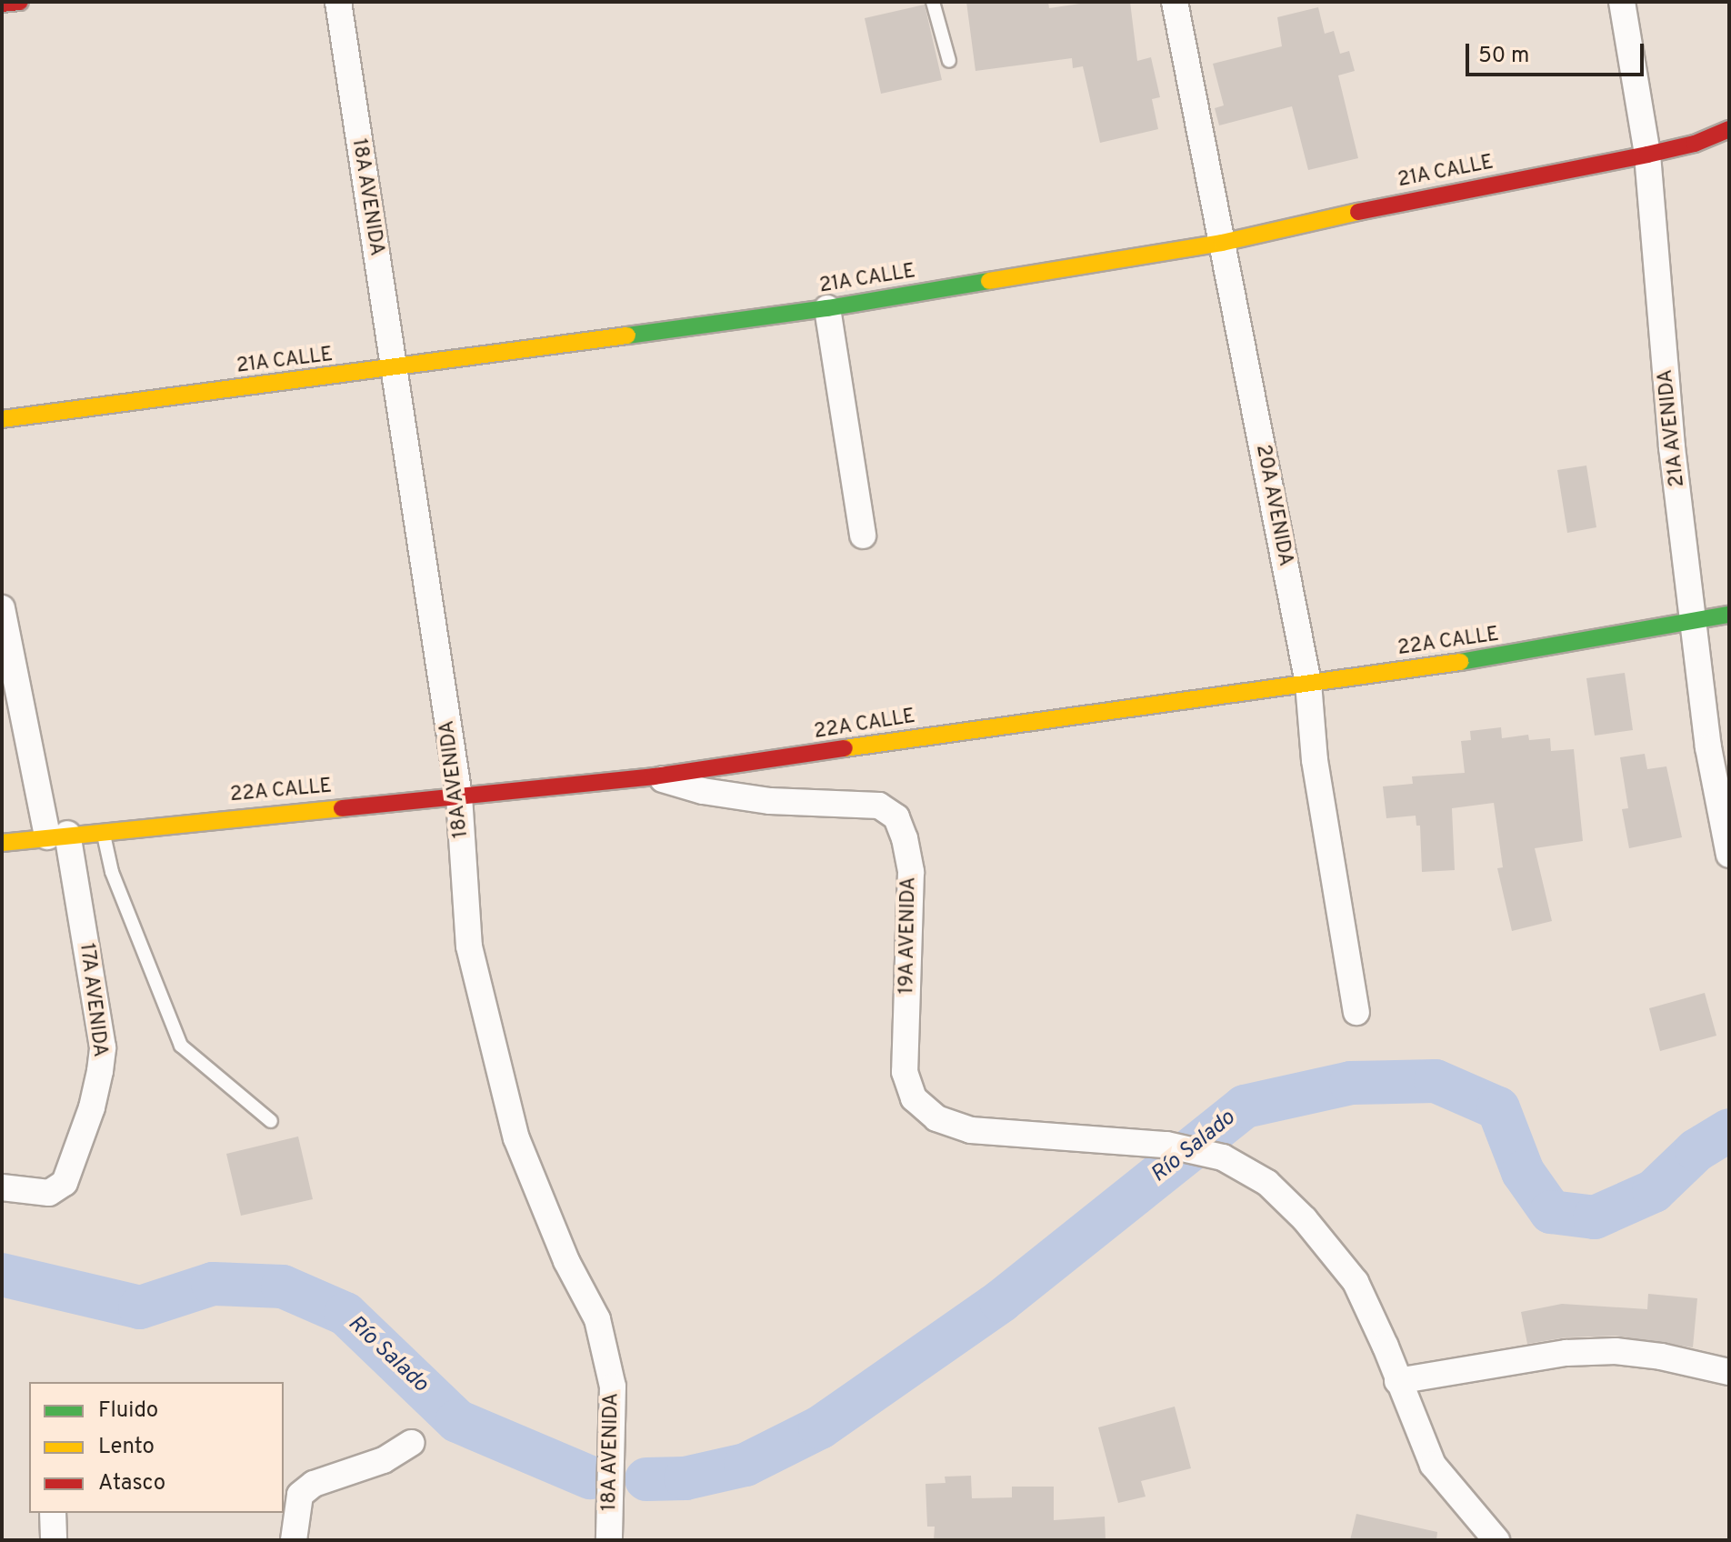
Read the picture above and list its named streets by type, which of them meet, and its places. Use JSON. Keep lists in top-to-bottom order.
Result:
{
  "streets": {
    "street": [
      "21A CALLE",
      "18A AVENIDA",
      "21A AVENIDA",
      "20A AVENIDA",
      "22A CALLE",
      "19A AVENIDA",
      "17A AVENIDA"
    ]
  },
  "crossings": [
    ["21A CALLE", "18A AVENIDA"],
    ["21A CALLE", "21A AVENIDA"],
    ["21A CALLE", "20A AVENIDA"],
    ["18A AVENIDA", "22A CALLE"],
    ["21A AVENIDA", "22A CALLE"],
    ["20A AVENIDA", "22A CALLE"],
    ["22A CALLE", "19A AVENIDA"],
    ["22A CALLE", "17A AVENIDA"]
  ],
  "water": ["Río Salado"],
  "legend": ["Fluido", "Lento", "Atasco"],
  "scale_bar": "50 m"
}
